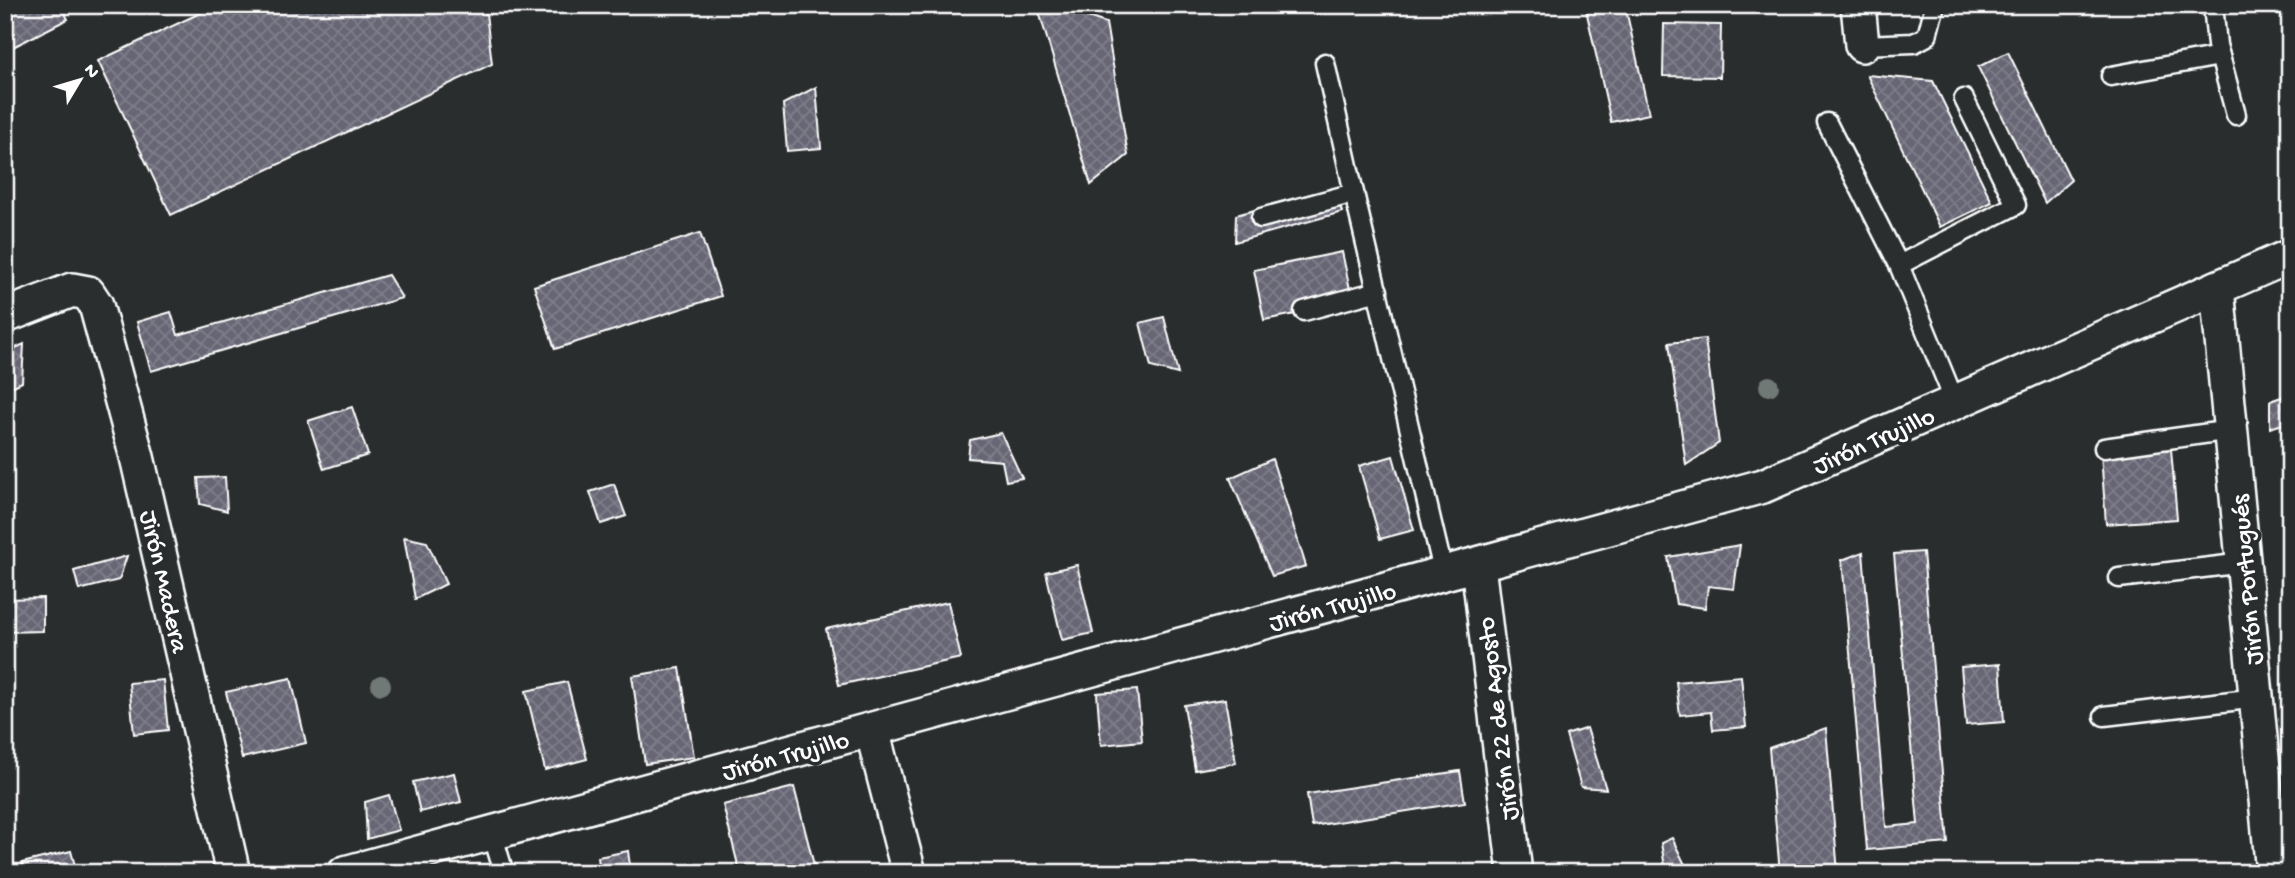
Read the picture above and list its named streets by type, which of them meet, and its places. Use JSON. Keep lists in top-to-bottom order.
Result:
{
  "streets": {
    "street": [
      "Jirón Trujillo",
      "Jirón Portugués",
      "Jirón Madera",
      "Jirón 22 de Agosto"
    ]
  },
  "crossings": [
    ["Jirón Trujillo", "Jirón Portugués"],
    ["Jirón Trujillo", "Jirón 22 de Agosto"]
  ],
  "north": "top right"
}
